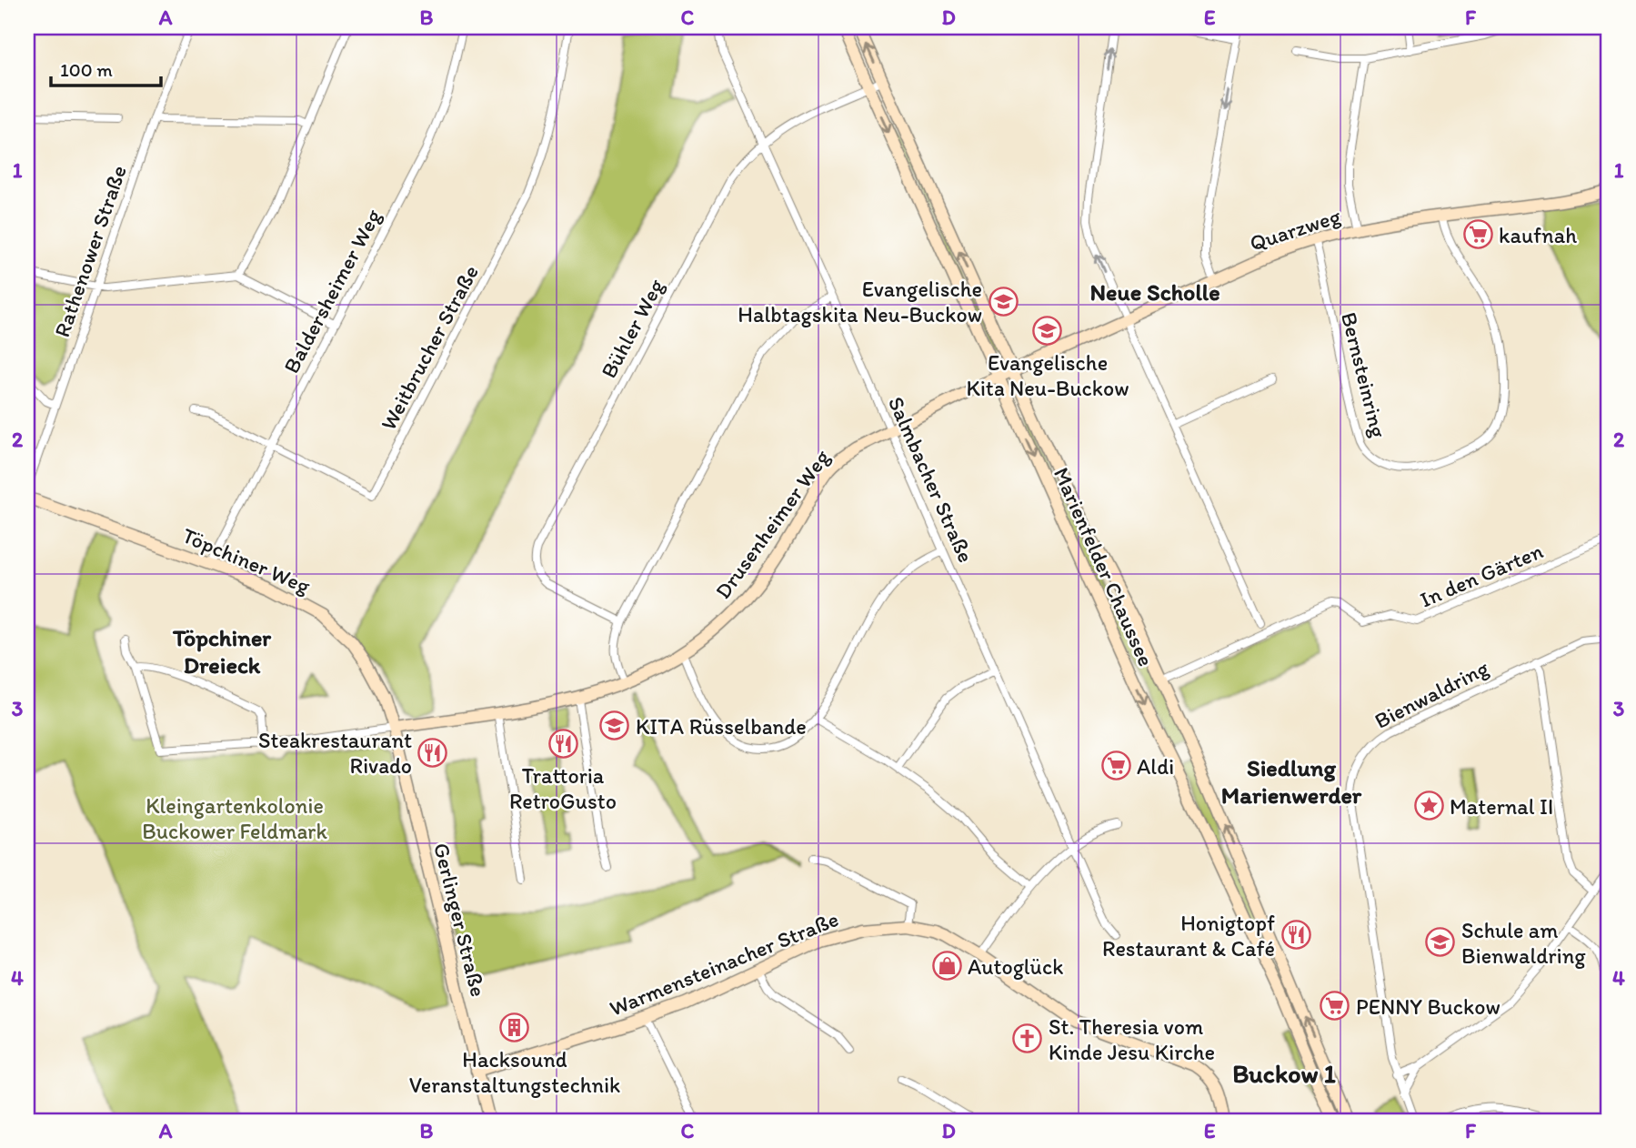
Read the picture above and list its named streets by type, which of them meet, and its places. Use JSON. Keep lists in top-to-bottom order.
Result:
{
  "streets": {
    "street": [
      "Quarzweg",
      "Rathenower Straße",
      "Baldersheimer Weg",
      "Bühler Weg",
      "Weitbrucher Straße",
      "Bernsteinring",
      "Salmbacher Straße",
      "Drusenheimer Weg",
      "Töpchiner Weg",
      "Marienfelder Chaussee",
      "In den Gärten",
      "Bienwaldring",
      "Gerlinger Straße",
      "Warmensteinacher Straße"
    ]
  },
  "crossings": [
    ["Quarzweg", "Bernsteinring"],
    ["Quarzweg", "Drusenheimer Weg"],
    ["Quarzweg", "Marienfelder Chaussee"],
    ["Baldersheimer Weg", "Weitbrucher Straße"],
    ["Baldersheimer Weg", "Töpchiner Weg"],
    ["Bühler Weg", "Salmbacher Straße"],
    ["Bühler Weg", "Marienfelder Chaussee"],
    ["Salmbacher Straße", "Drusenheimer Weg"],
    ["Drusenheimer Weg", "Töpchiner Weg"],
    ["Drusenheimer Weg", "Marienfelder Chaussee"],
    ["Drusenheimer Weg", "Gerlinger Straße"],
    ["Töpchiner Weg", "Gerlinger Straße"],
    ["Marienfelder Chaussee", "In den Gärten"],
    ["Gerlinger Straße", "Warmensteinacher Straße"]
  ],
  "districts": [
    "Neue Scholle",
    "Töpchiner Dreieck",
    "Siedlung Marienwerder",
    "Buckow 1"
  ],
  "parks": ["Kleingartenkolonie Buckower Feldmark"],
  "places": {
    "supermarket": ["kaufnah", "Aldi", "PENNY Buckow"],
    "school or university": [
      "Evangelische Halbtagskita Neu-Buckow",
      "Evangelische Kita Neu-Buckow",
      "KITA Rüsselbande",
      "Schule am Bienwaldring"
    ],
    "restaurant": ["Trattoria RetroGusto", "Steakrestaurant Rivado", "Honigtopf Restaurant & Café"],
    "place": ["Maternal II"],
    "shop": ["Autoglück"],
    "building": ["Hacksound Veranstaltungstechnik"],
    "church": ["St. Theresia vom Kinde Jesu Kirche"]
  },
  "scale_bar": "100 m",
  "grid": {
    "columns": [
      "A",
      "B",
      "C",
      "D",
      "E",
      "F"
    ],
    "rows": [
      "1",
      "2",
      "3",
      "4"
    ]
  }
}
